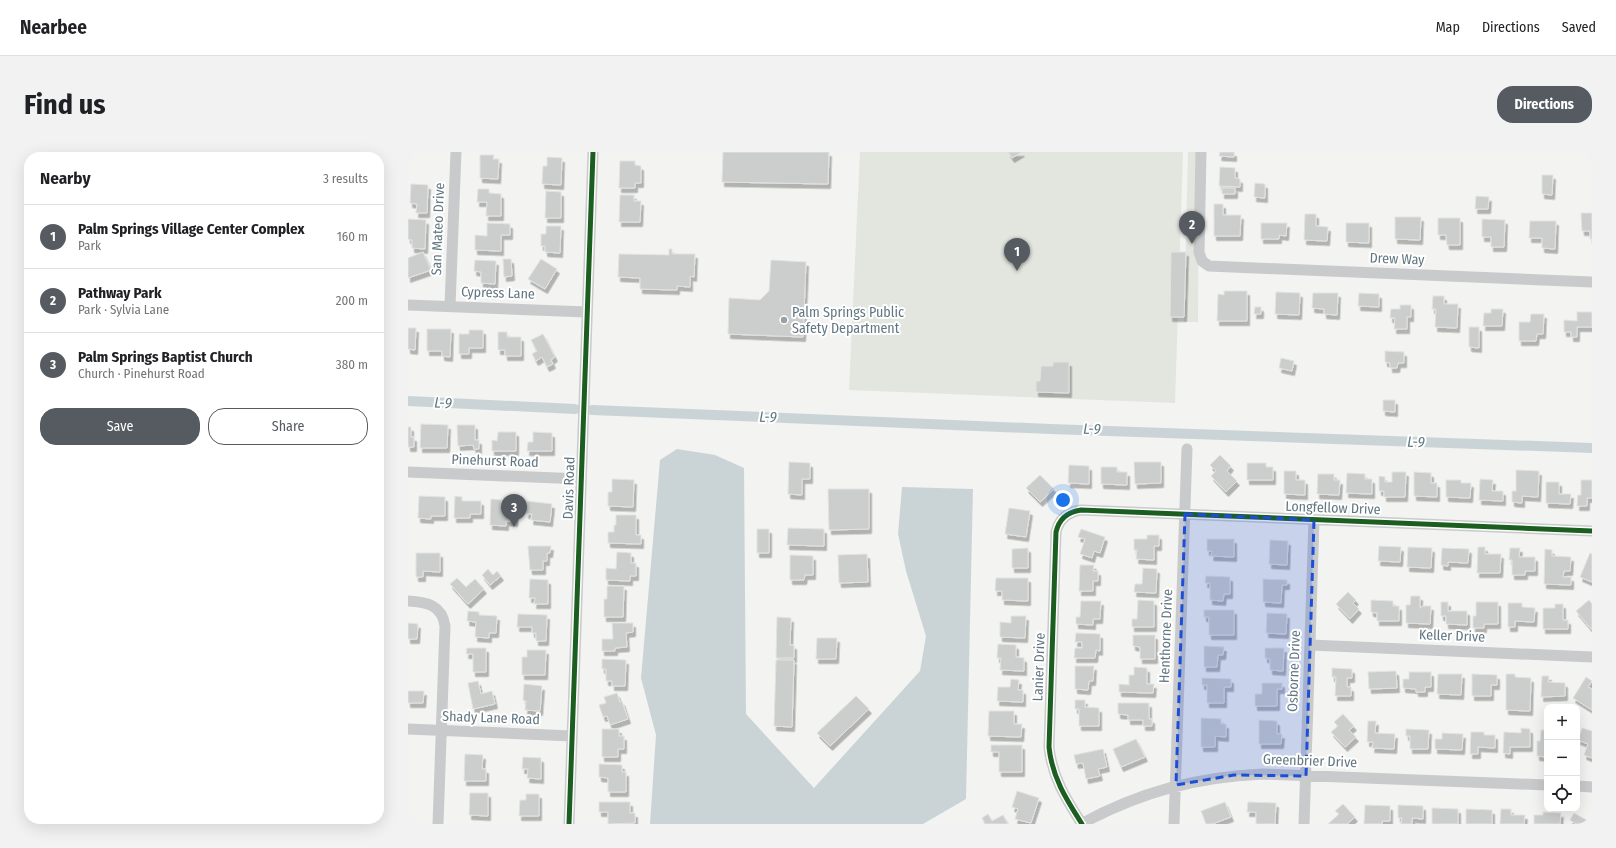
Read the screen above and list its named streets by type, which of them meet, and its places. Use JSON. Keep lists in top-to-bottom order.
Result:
{
  "streets": {
    "street": [
      "San Mateo Drive",
      "Drew Way",
      "Cypress Lane",
      "Pinehurst Road",
      "Davis Road",
      "Longfellow Drive",
      "Henthorne Drive",
      "Keller Drive",
      "Lanier Drive",
      "Osborne Drive",
      "Shady Lane Road",
      "Greenbrier Drive"
    ]
  },
  "crossings": [
    ["San Mateo Drive", "Cypress Lane"],
    ["Cypress Lane", "Davis Road"],
    ["Pinehurst Road", "Davis Road"],
    ["Davis Road", "Shady Lane Road"],
    ["Longfellow Drive", "Henthorne Drive"],
    ["Longfellow Drive", "Lanier Drive"],
    ["Longfellow Drive", "Osborne Drive"],
    ["Henthorne Drive", "Greenbrier Drive"],
    ["Keller Drive", "Osborne Drive"],
    ["Lanier Drive", "Greenbrier Drive"],
    ["Osborne Drive", "Greenbrier Drive"]
  ],
  "water": ["L-9"],
  "places": ["Palm Springs Public Safety Department"],
  "page": {
    "header": "Nearbee",
    "nav": ["Map", "Directions", "Saved"],
    "buttons": [
      "Directions",
      ["Save", "Share"]
    ],
    "title": "Find us",
    "heading": ["Nearby", "3 results"],
    "list": [
      {
        "mark": "1",
        "name": "Palm Springs Village Center Complex",
        "note": "Park",
        "value": "160 m"
      },
      {
        "mark": "2",
        "name": "Pathway Park",
        "note": "Park · Sylvia Lane",
        "value": "200 m"
      },
      {
        "mark": "3",
        "name": "Palm Springs Baptist Church",
        "note": "Church · Pinehurst Road",
        "value": "380 m"
      }
    ],
    "pins": ["2", "1", "3"],
    "map_buttons": ["+", "−"]
  }
}
